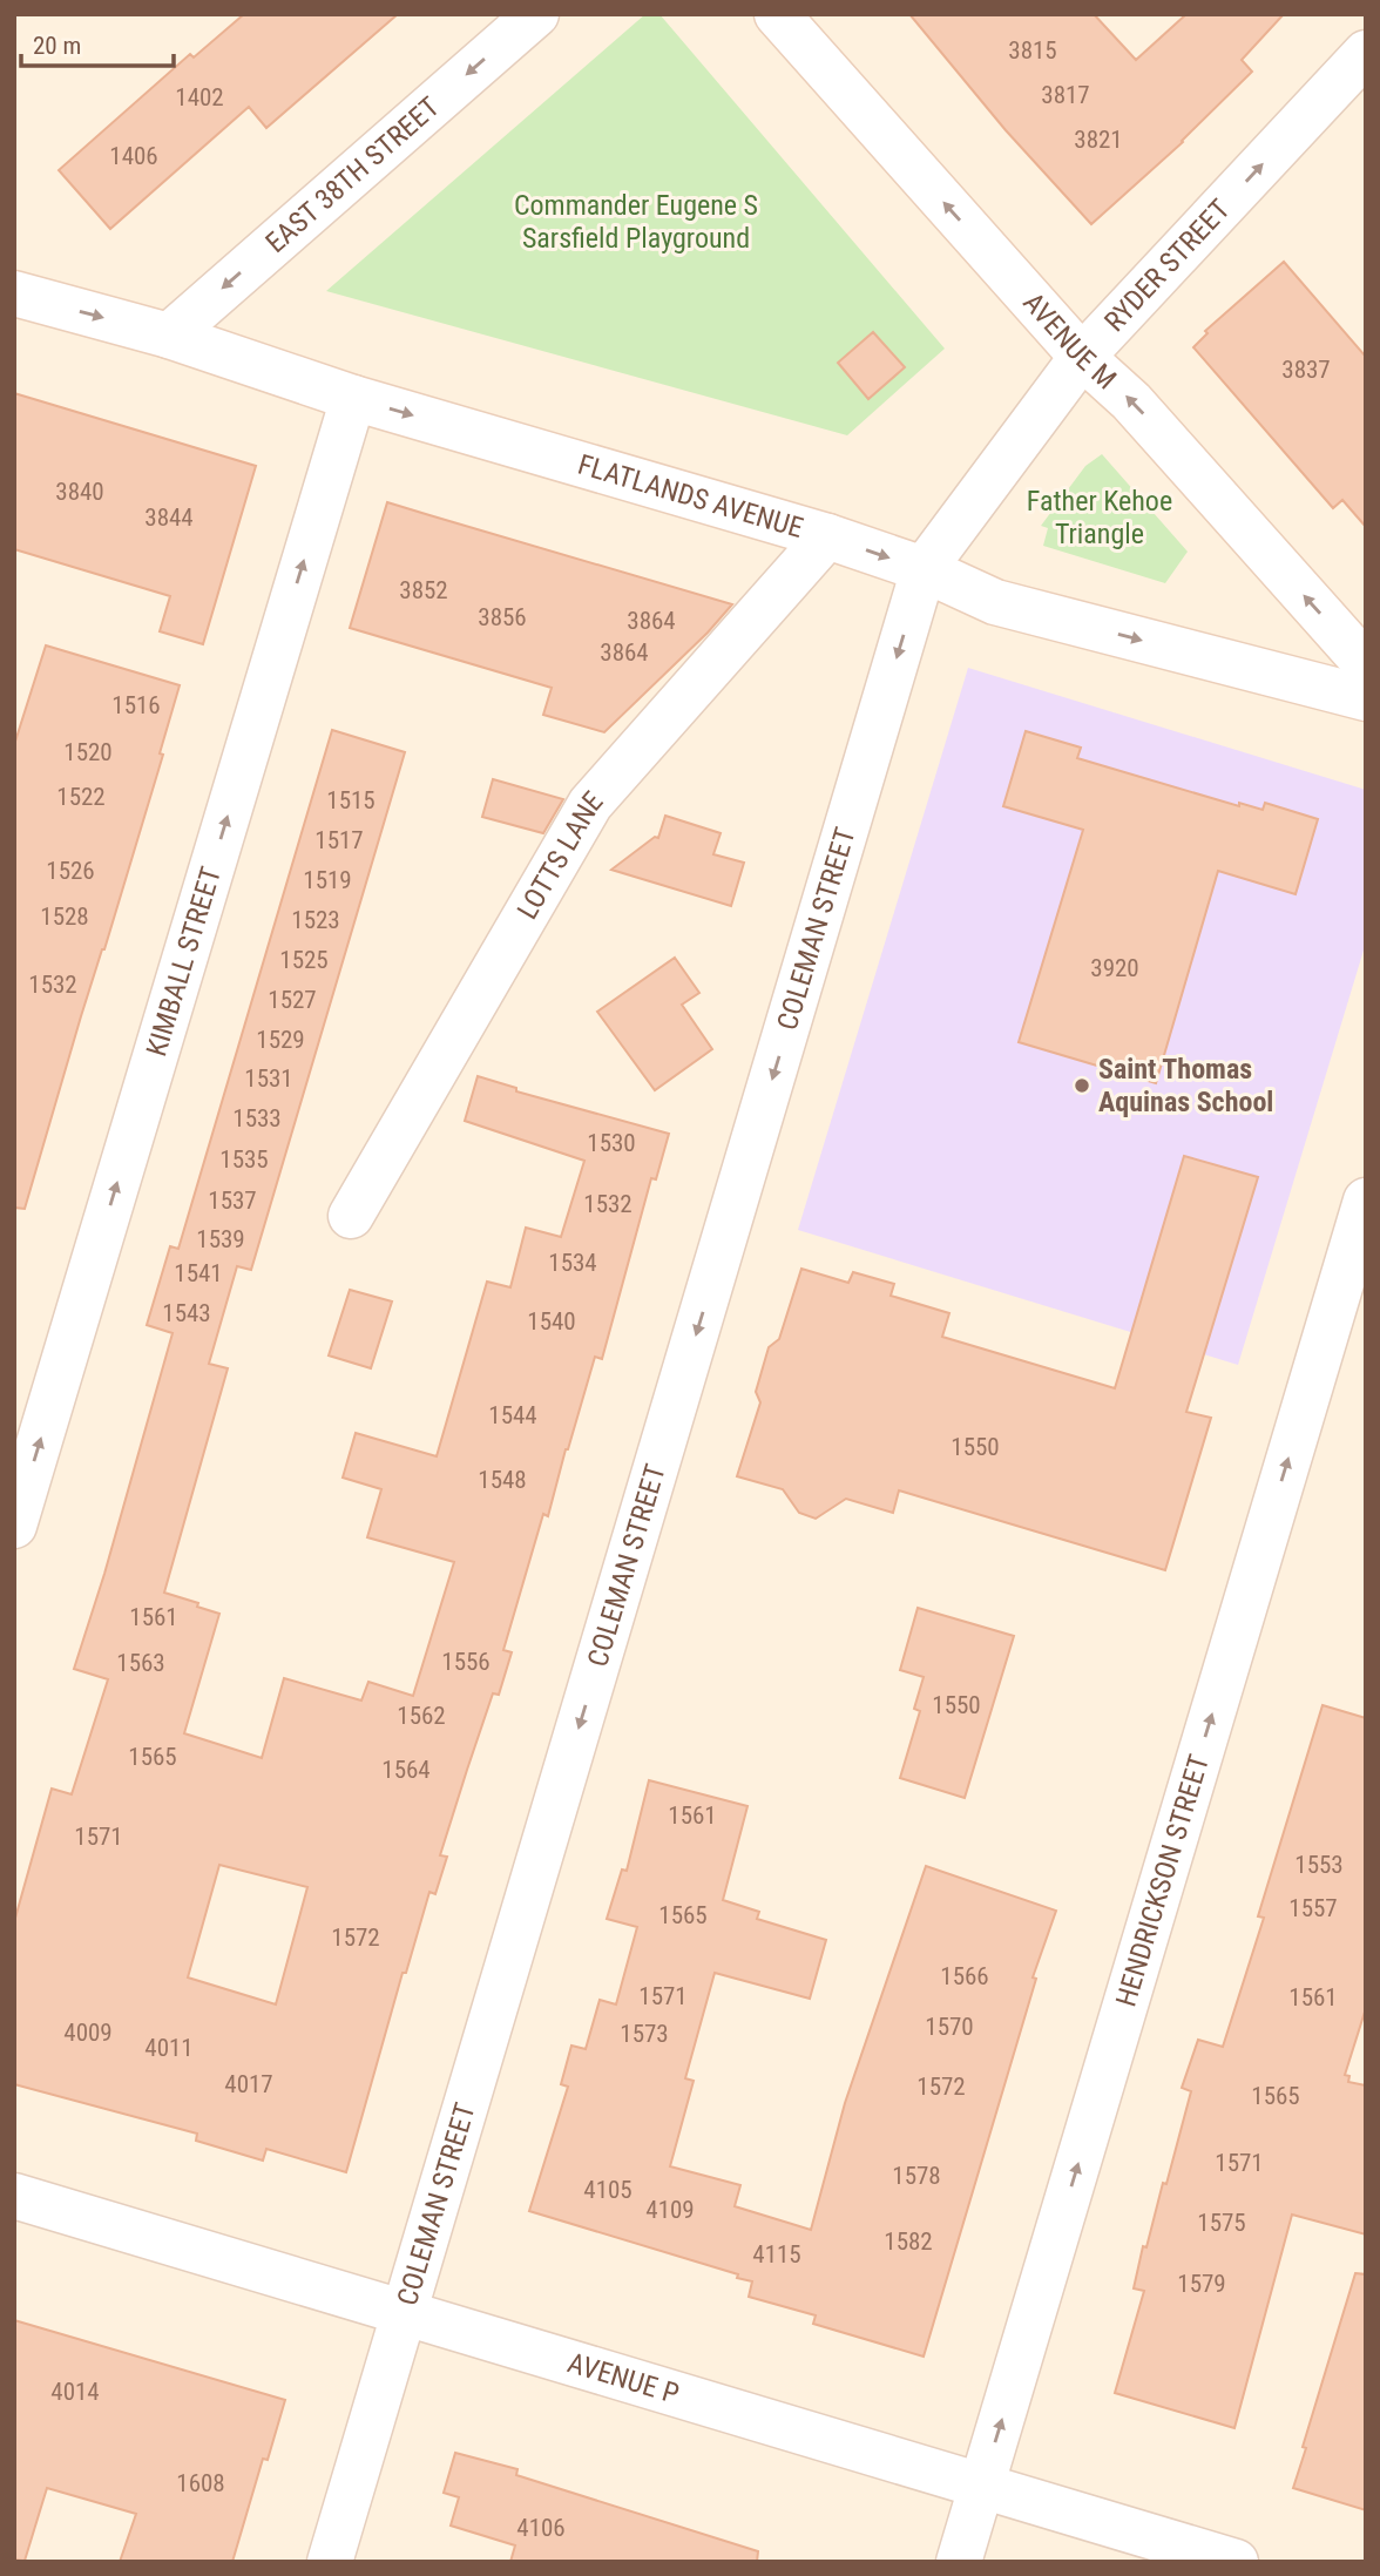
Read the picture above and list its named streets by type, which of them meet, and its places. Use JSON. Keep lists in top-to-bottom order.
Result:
{
  "streets": {
    "street": [
      "EAST 38TH STREET",
      "RYDER STREET",
      "AVENUE M",
      "FLATLANDS AVENUE",
      "LOTTS LANE",
      "COLEMAN STREET",
      "KIMBALL STREET",
      "HENDRICKSON STREET",
      "AVENUE P"
    ]
  },
  "crossings": [
    ["EAST 38TH STREET", "FLATLANDS AVENUE"],
    ["RYDER STREET", "AVENUE M"],
    ["RYDER STREET", "FLATLANDS AVENUE"],
    ["RYDER STREET", "COLEMAN STREET"],
    ["FLATLANDS AVENUE", "LOTTS LANE"],
    ["FLATLANDS AVENUE", "COLEMAN STREET"],
    ["FLATLANDS AVENUE", "KIMBALL STREET"],
    ["COLEMAN STREET", "AVENUE P"],
    ["HENDRICKSON STREET", "AVENUE P"]
  ],
  "one_way": [
    "EAST 38TH STREET",
    "RYDER STREET",
    "AVENUE M",
    "FLATLANDS AVENUE",
    "COLEMAN STREET",
    "KIMBALL STREET",
    "HENDRICKSON STREET"
  ],
  "parks": ["Commander Eugene S Sarsfield Playground", "Father Kehoe Triangle"],
  "places": ["Saint Thomas Aquinas School"],
  "house_numbers": [
    "3815",
    "3817",
    "1402",
    "3821",
    "1406",
    "3837",
    "3840",
    "3844",
    "3852",
    "3856",
    "3864",
    "3864",
    "1516",
    "1520",
    "1522",
    "1515",
    "1517",
    "1526",
    "1519",
    "1528",
    "1523",
    "1525",
    "3920",
    "1532",
    "1527",
    "1529",
    "1531",
    "1533",
    "1530",
    "1535",
    "1537",
    "1532",
    "1539",
    "1534",
    "1541",
    "1543",
    "1540",
    "1544",
    "1550",
    "1548",
    "1561",
    "1556",
    "1563",
    "1550",
    "1562",
    "1565",
    "1564",
    "1561",
    "1571",
    "1553",
    "1557",
    "1565",
    "1572",
    "1566",
    "1571",
    "1561",
    "1570",
    "4009",
    "1573",
    "4011",
    "4017",
    "1572",
    "1565",
    "1571",
    "1578",
    "4105",
    "4109",
    "1575",
    "1582",
    "4115",
    "1579",
    "4014",
    "1608",
    "4106"
  ],
  "scale_bar": "20 m"
}
